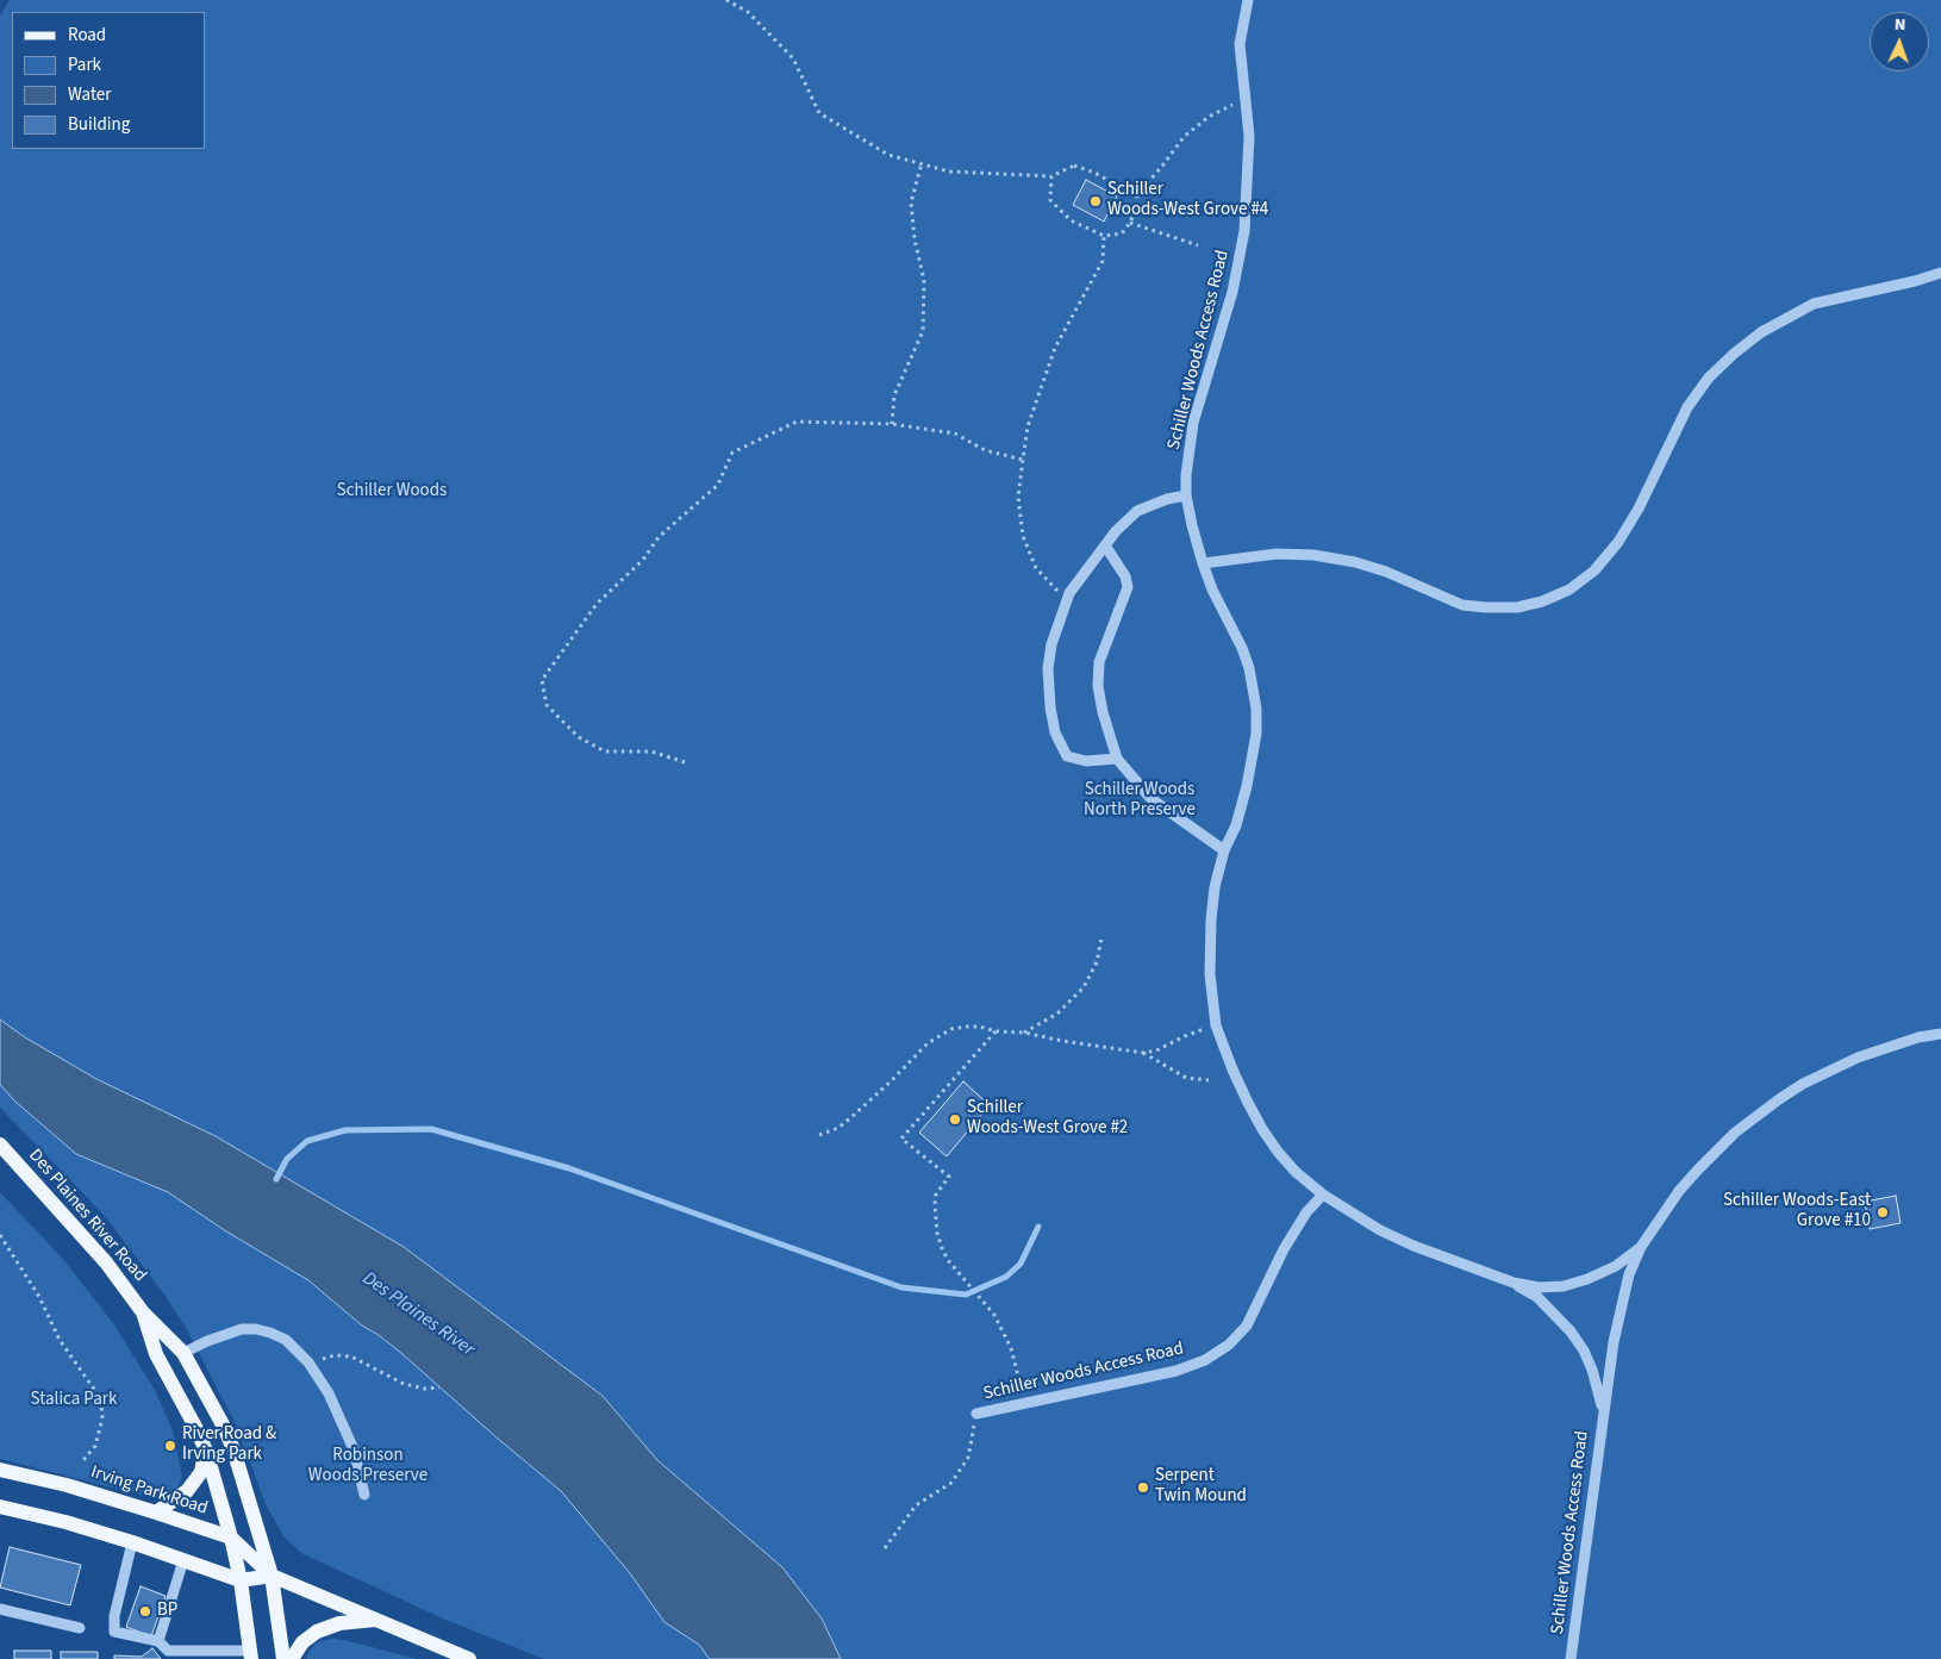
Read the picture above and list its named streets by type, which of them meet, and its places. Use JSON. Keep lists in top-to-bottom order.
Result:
{
  "streets": {
    "main road": ["Des Plaines River Road", "Irving Park Road"],
    "lane": ["Schiller Woods Access Road"]
  },
  "crossings": [
    ["Des Plaines River Road", "Irving Park Road"]
  ],
  "water": ["Des Plaines River"],
  "parks": [
    "Schiller Woods",
    "Schiller Woods North Preserve",
    "Stalica Park",
    "Robinson Woods Preserve"
  ],
  "places": [
    "Schiller Woods-West Grove #4",
    "Schiller Woods-West Grove #2",
    "Schiller Woods-East Grove #10",
    "River Road & Irving Park",
    "Serpent Twin Mound",
    "BP"
  ],
  "legend": [
    "Road",
    "Park",
    "Water",
    "Building"
  ],
  "north": "top"
}
